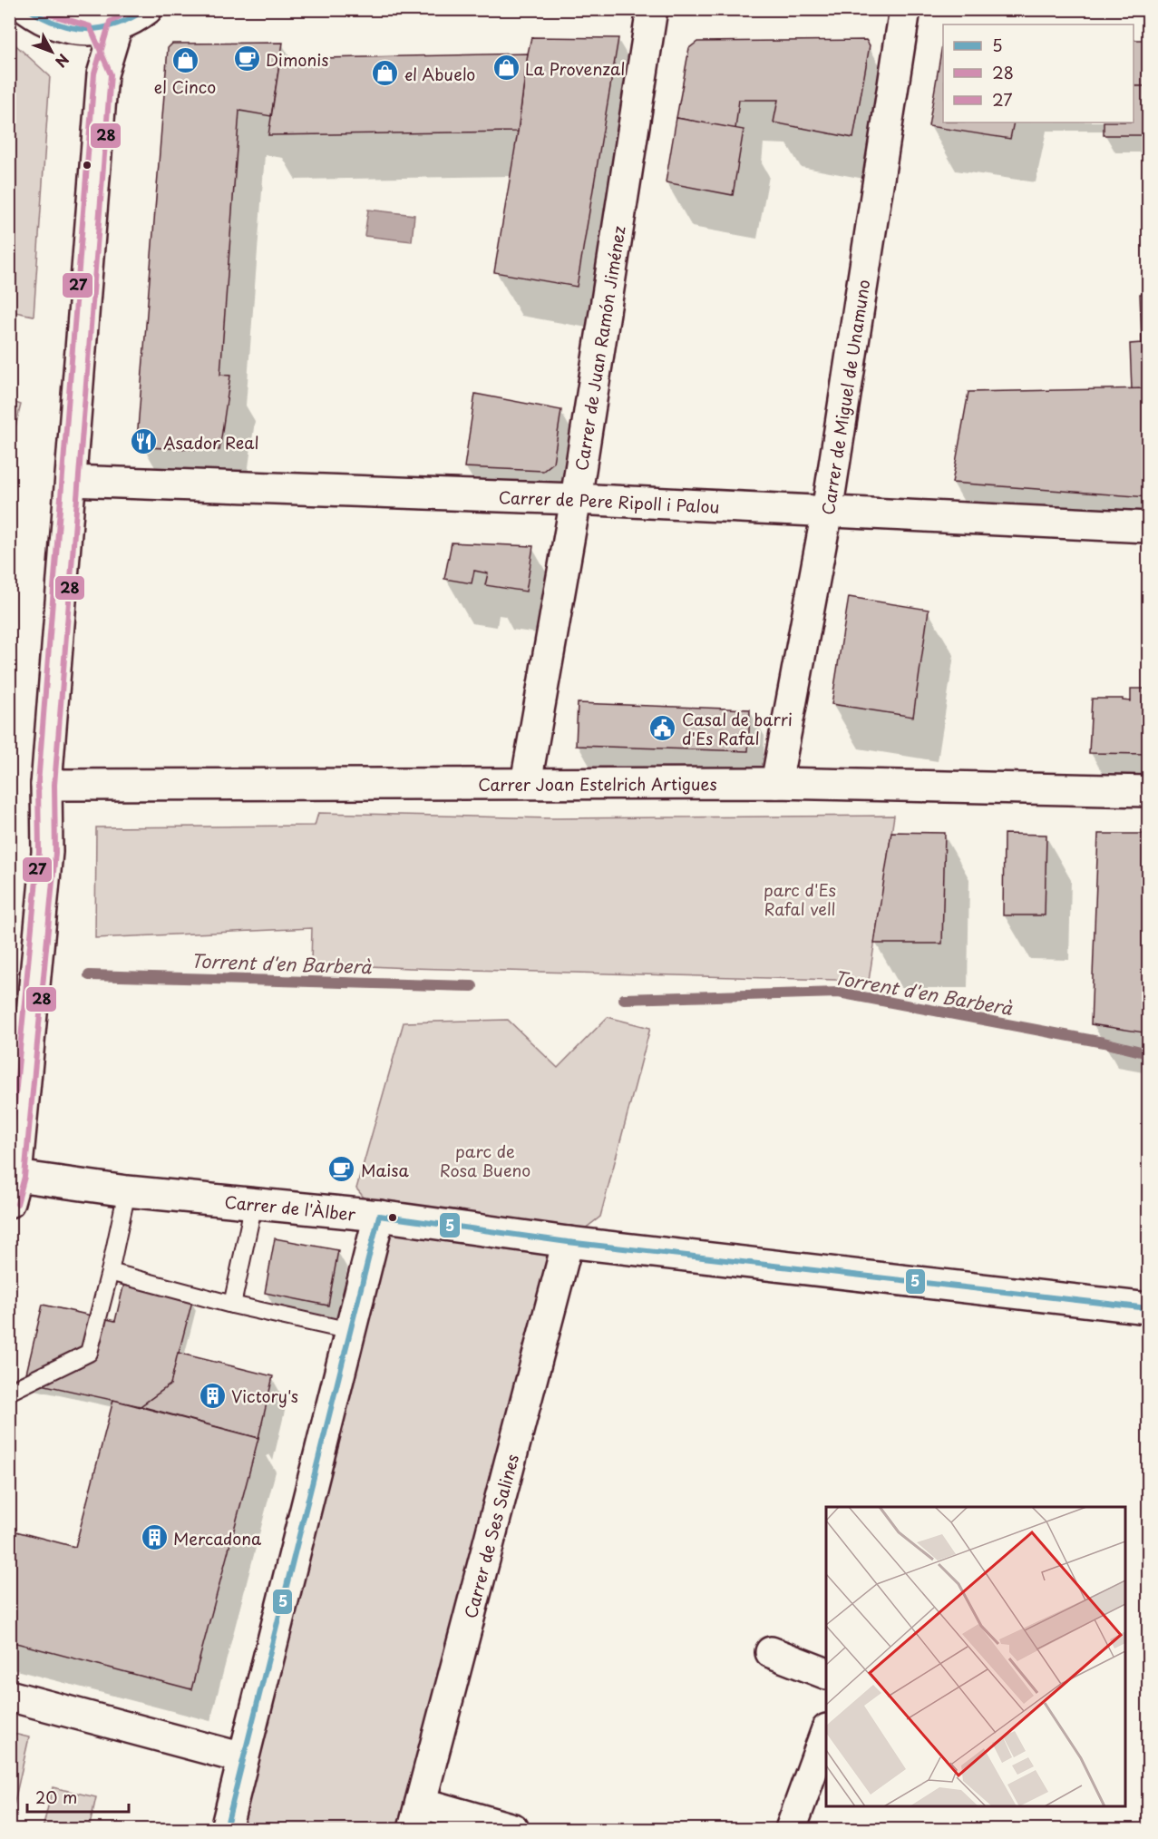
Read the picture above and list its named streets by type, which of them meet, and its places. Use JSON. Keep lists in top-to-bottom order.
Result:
{
  "streets": {
    "street": [
      "Carrer de Juan Ramón Jiménez",
      "Carrer de Miguel de Unamuno",
      "Carrer de Pere Ripoll i Palou",
      "Carrer Joan Estelrich Artigues",
      "Carrer de l'Àlber",
      "Carrer de Ses Salines"
    ]
  },
  "crossings": [
    ["Carrer de Juan Ramón Jiménez", "Carrer de Pere Ripoll i Palou"],
    ["Carrer de Juan Ramón Jiménez", "Carrer Joan Estelrich Artigues"],
    ["Carrer de Miguel de Unamuno", "Carrer de Pere Ripoll i Palou"],
    ["Carrer de Miguel de Unamuno", "Carrer Joan Estelrich Artigues"],
    ["Carrer de l'Àlber", "Carrer de Ses Salines"]
  ],
  "water": ["Torrent d'en Barberà"],
  "parks": ["parc d'Es Rafal vell", "parc de Rosa Bueno"],
  "places": {
    "cafe": ["Dimonis", "Maisa"],
    "shop": ["el Cinco", "La Provenzal", "el Abuelo"],
    "restaurant": ["Asador Real"],
    "public building": ["Casal de barri d'Es Rafal"],
    "building": ["Victory's", "Mercadona"]
  },
  "lines": ["transit line 5", "transit line 28", "transit line 27"],
  "legend": ["5", "28", "27"],
  "scale_bar": "20 m",
  "north": "bottom right"
}
